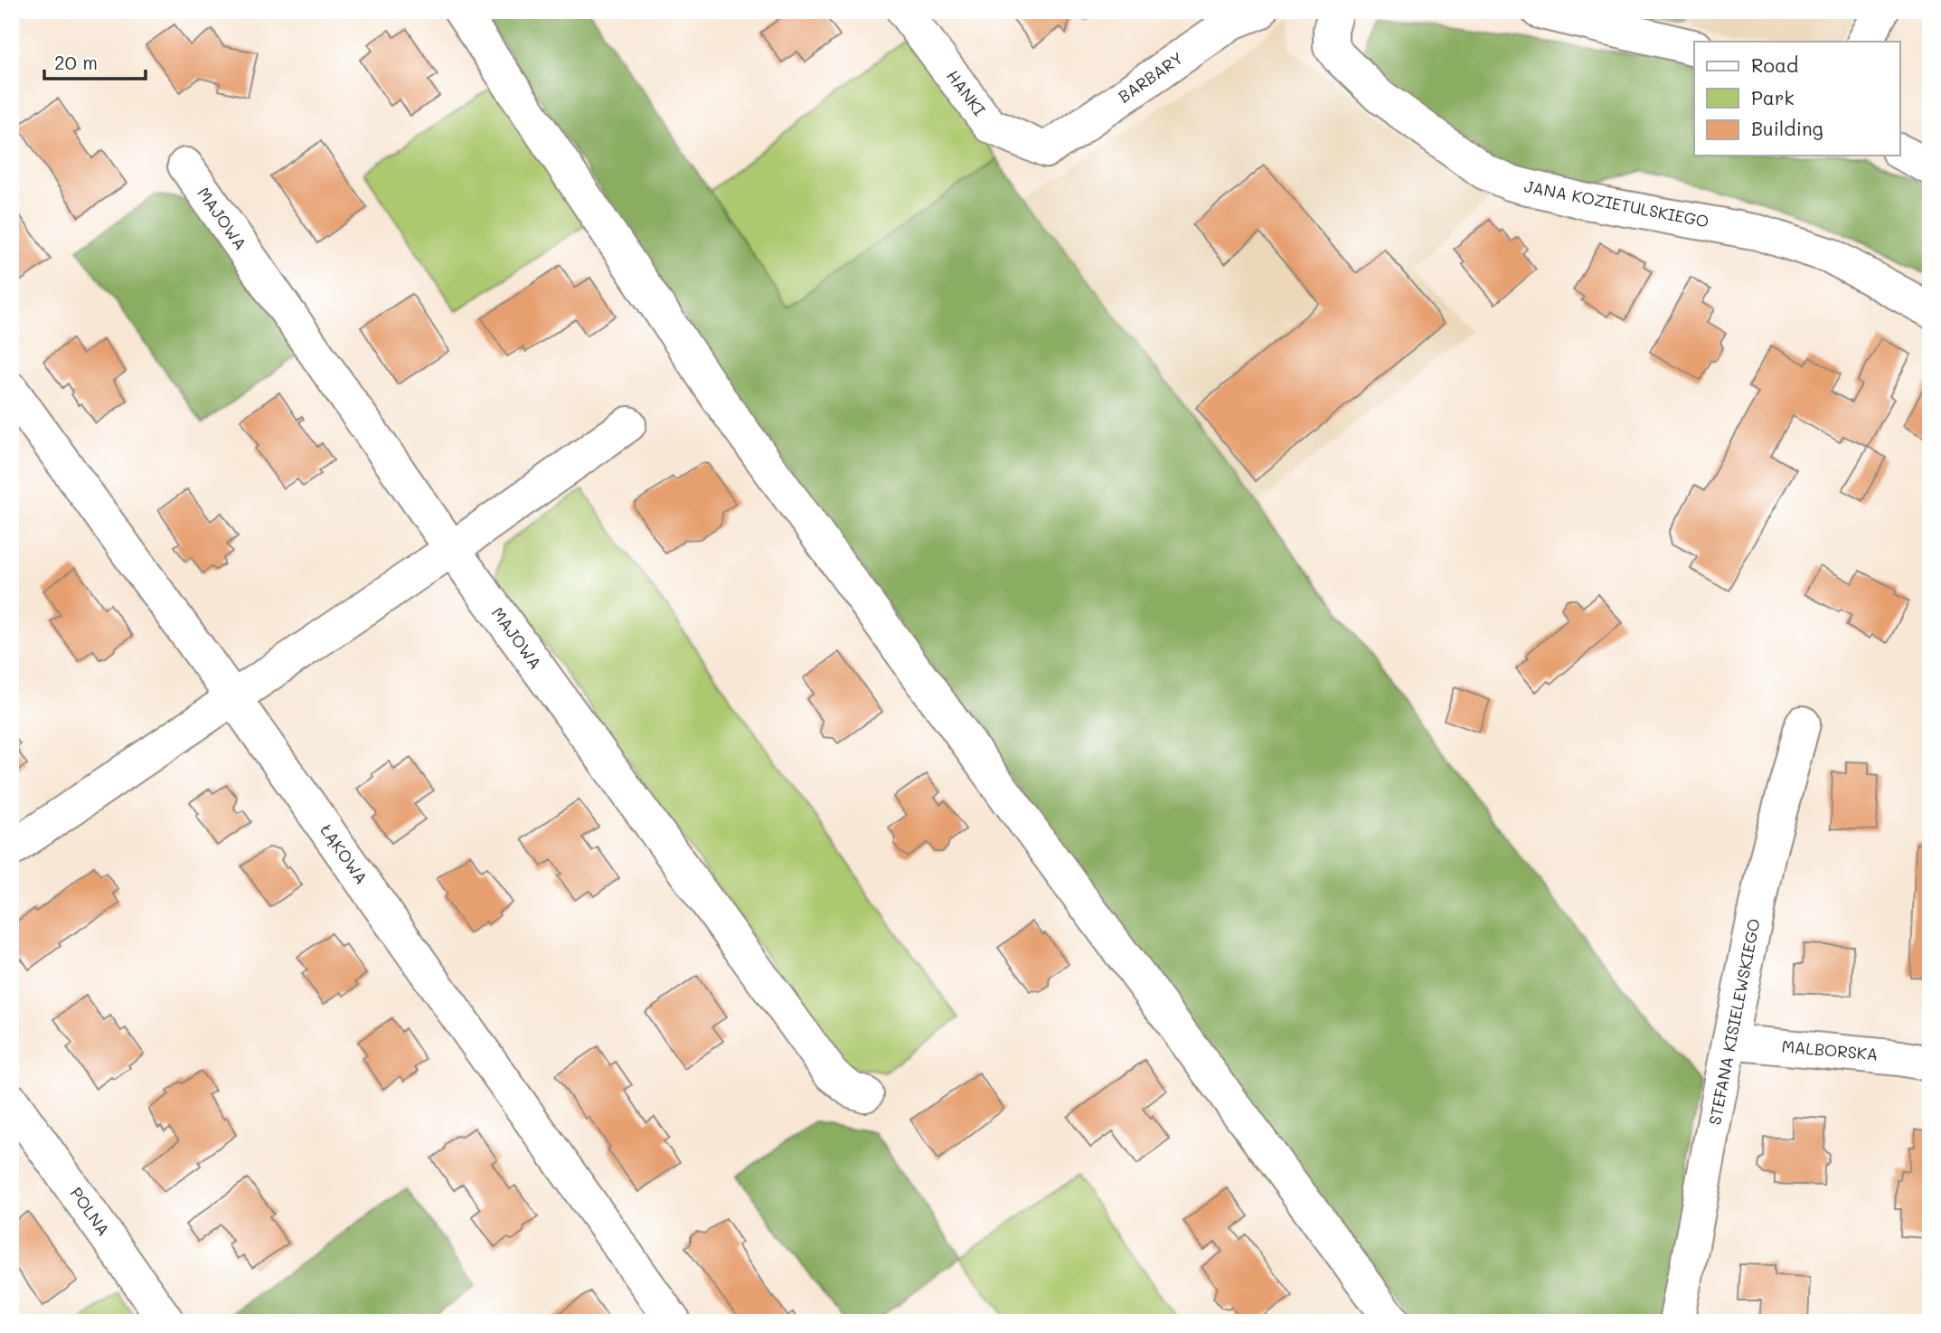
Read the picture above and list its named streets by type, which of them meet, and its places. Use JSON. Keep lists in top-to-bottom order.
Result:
{
  "streets": {
    "street": [
      "BARBARY",
      "HANKI",
      "JANA KOZIETULSKIEGO",
      "MAJOWA",
      "ŁĄKOWA",
      "STEFANA KISIELEWSKIEGO",
      "MALBORSKA",
      "POLNA"
    ]
  },
  "crossings": [
    ["BARBARY", "HANKI"],
    ["STEFANA KISIELEWSKIEGO", "MALBORSKA"]
  ],
  "legend": ["Road", "Park", "Building"],
  "scale_bar": "20 m"
}
